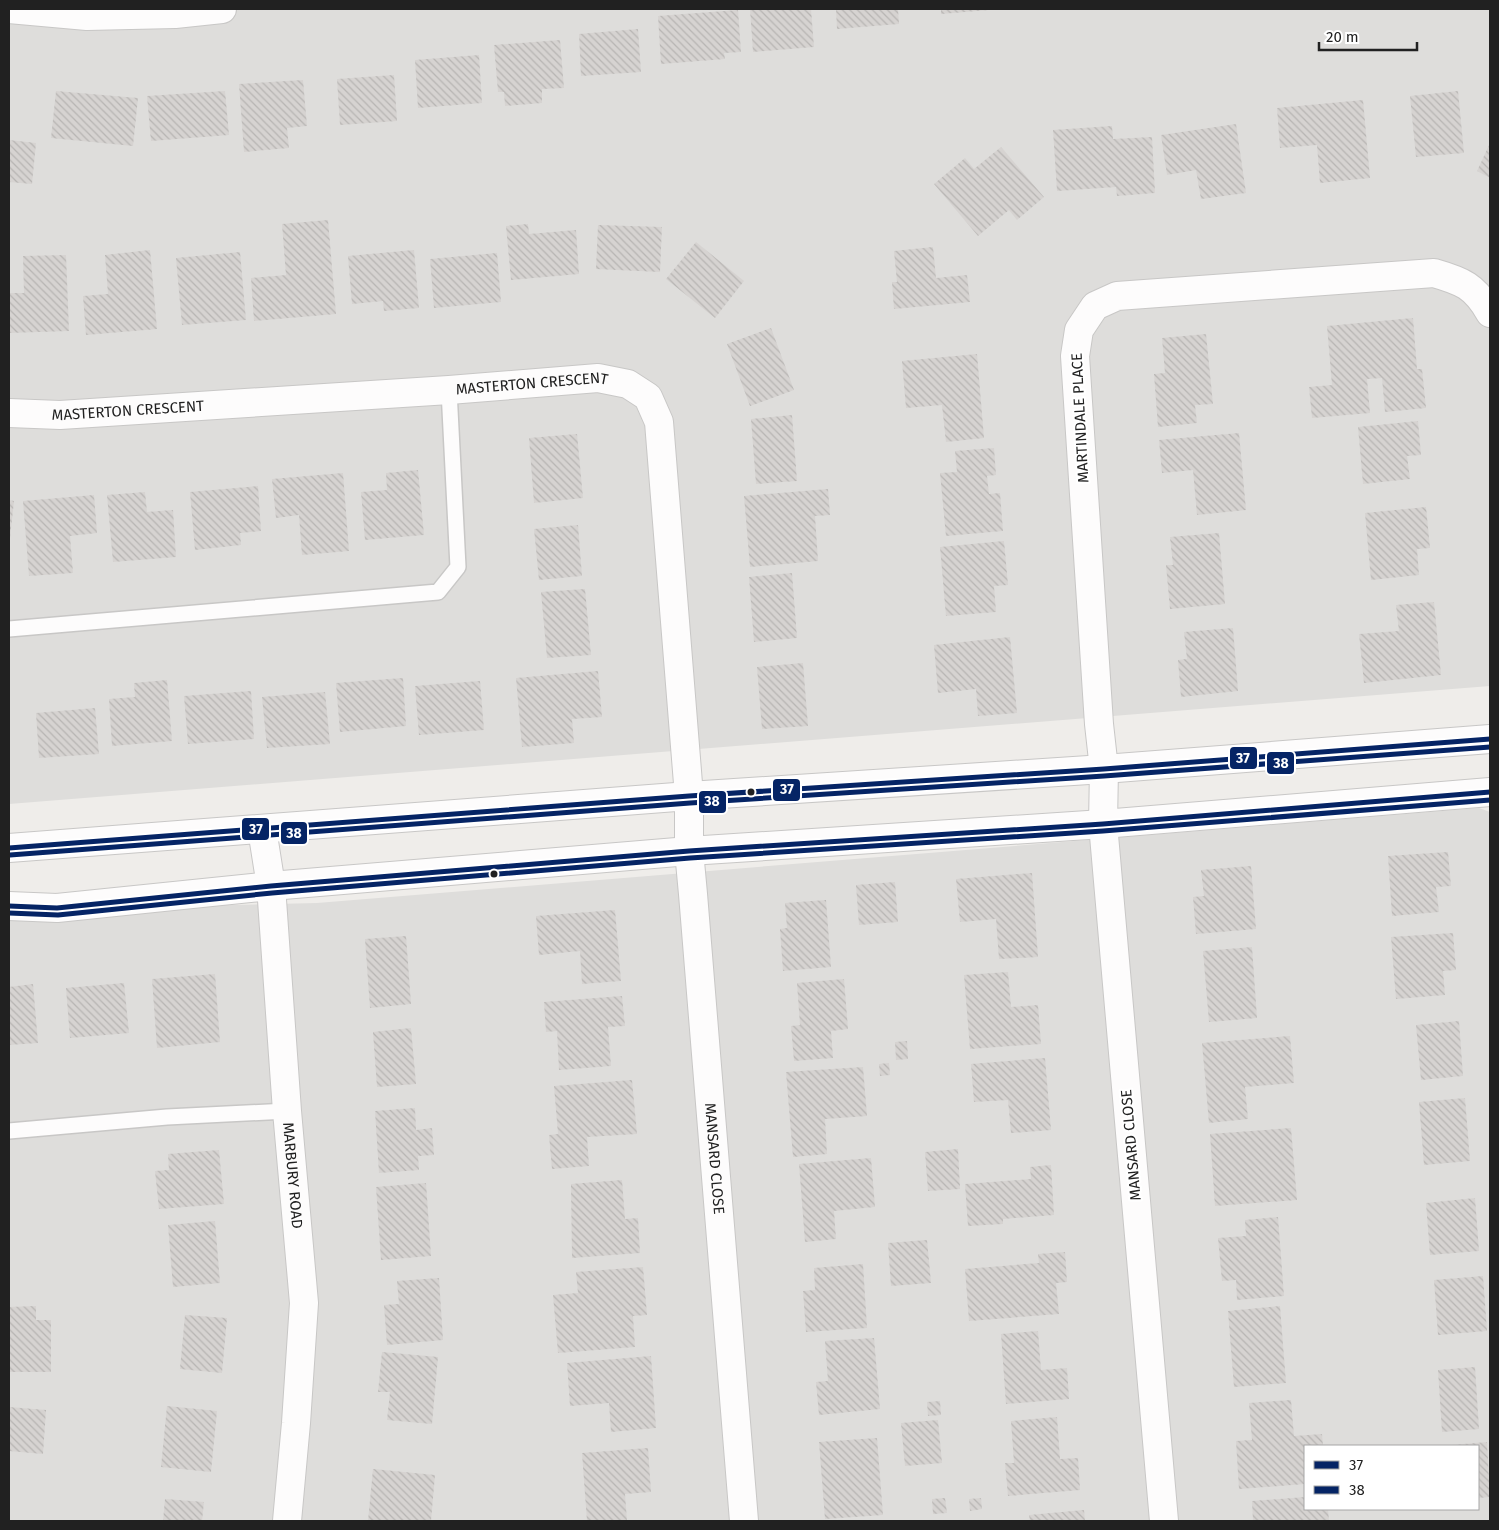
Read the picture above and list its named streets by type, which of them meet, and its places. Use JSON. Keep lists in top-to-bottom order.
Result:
{
  "streets": {
    "street": [
      "MASTERTON CRESCENT",
      "MARTINDALE PLACE",
      "MANSARD CLOSE",
      "MARBURY ROAD"
    ]
  },
  "crossings": [
    ["MASTERTON CRESCENT", "MANSARD CLOSE"],
    ["MARTINDALE PLACE", "MANSARD CLOSE"]
  ],
  "lines": ["transit line 37", "transit line 38"],
  "legend": ["37", "38"],
  "scale_bar": "20 m"
}
